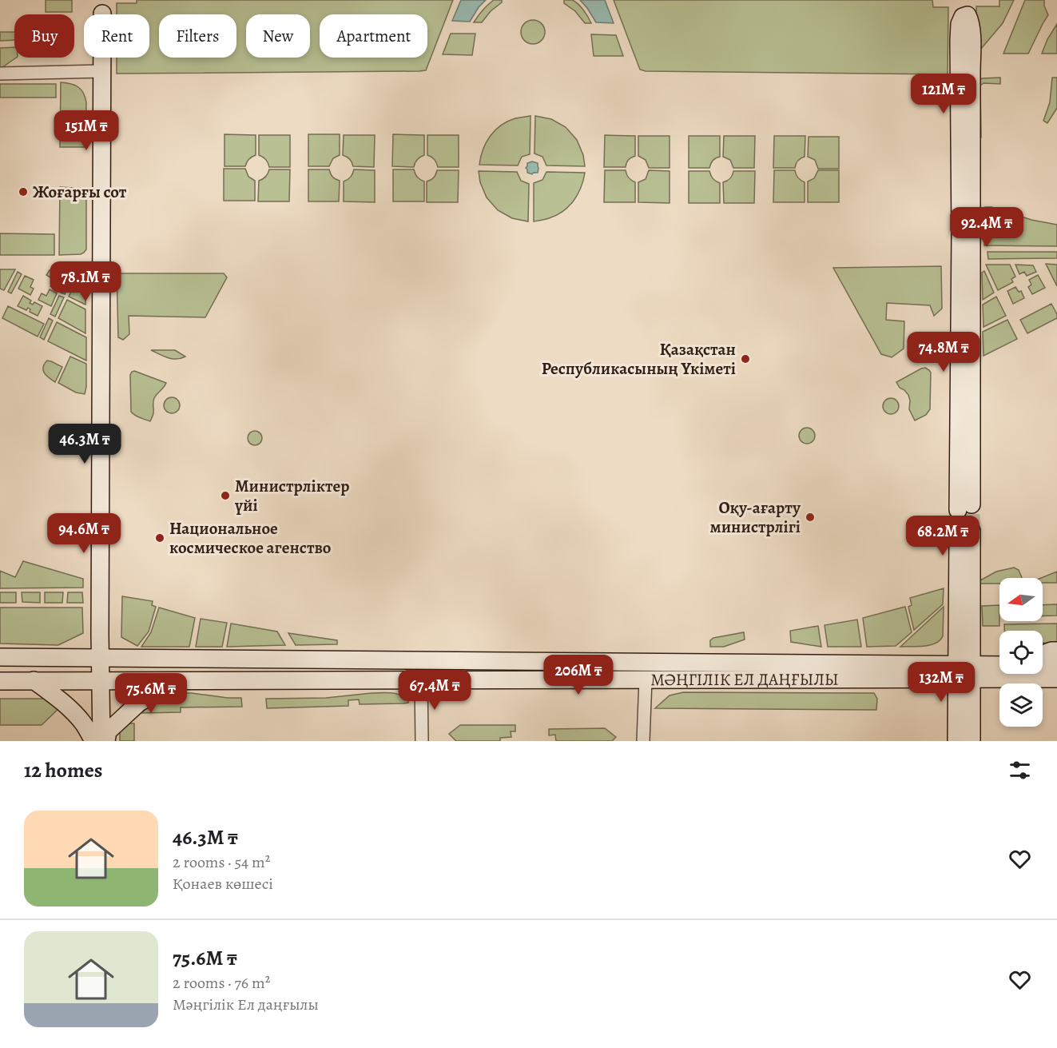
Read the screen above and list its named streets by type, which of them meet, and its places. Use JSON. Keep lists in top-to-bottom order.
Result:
{
  "streets": {
    "main road": ["МӘҢГІЛІК ЕЛ ДАҢҒЫЛЫ"]
  },
  "places": [
    "Жоғарғы сот",
    "Қазақстан Республикасының Үкіметі",
    "Министрліктер үйі",
    "Оқу-ағарту министрлігі",
    "Национальное космическое агенство"
  ],
  "north": "left",
  "page": {
    "chip": [
      "Buy",
      "Rent",
      "Filters",
      "New",
      "Apartment"
    ],
    "price": [
      "121M ₸",
      "151M ₸",
      "92.4M ₸",
      "78.1M ₸",
      "74.8M ₸",
      "46.3M ₸",
      "94.6M ₸",
      "68.2M ₸",
      "206M ₸",
      "132M ₸",
      "67.4M ₸",
      "75.6M ₸"
    ],
    "heading": "12 homes",
    "list": [
      {
        "name": "46.3M ₸",
        "note": "2 rooms · 54 m² · Қонаев көшесі"
      },
      {
        "name": "75.6M ₸",
        "note": "2 rooms · 76 m² · Мәңгілік Ел даңғылы"
      }
    ]
  }
}
